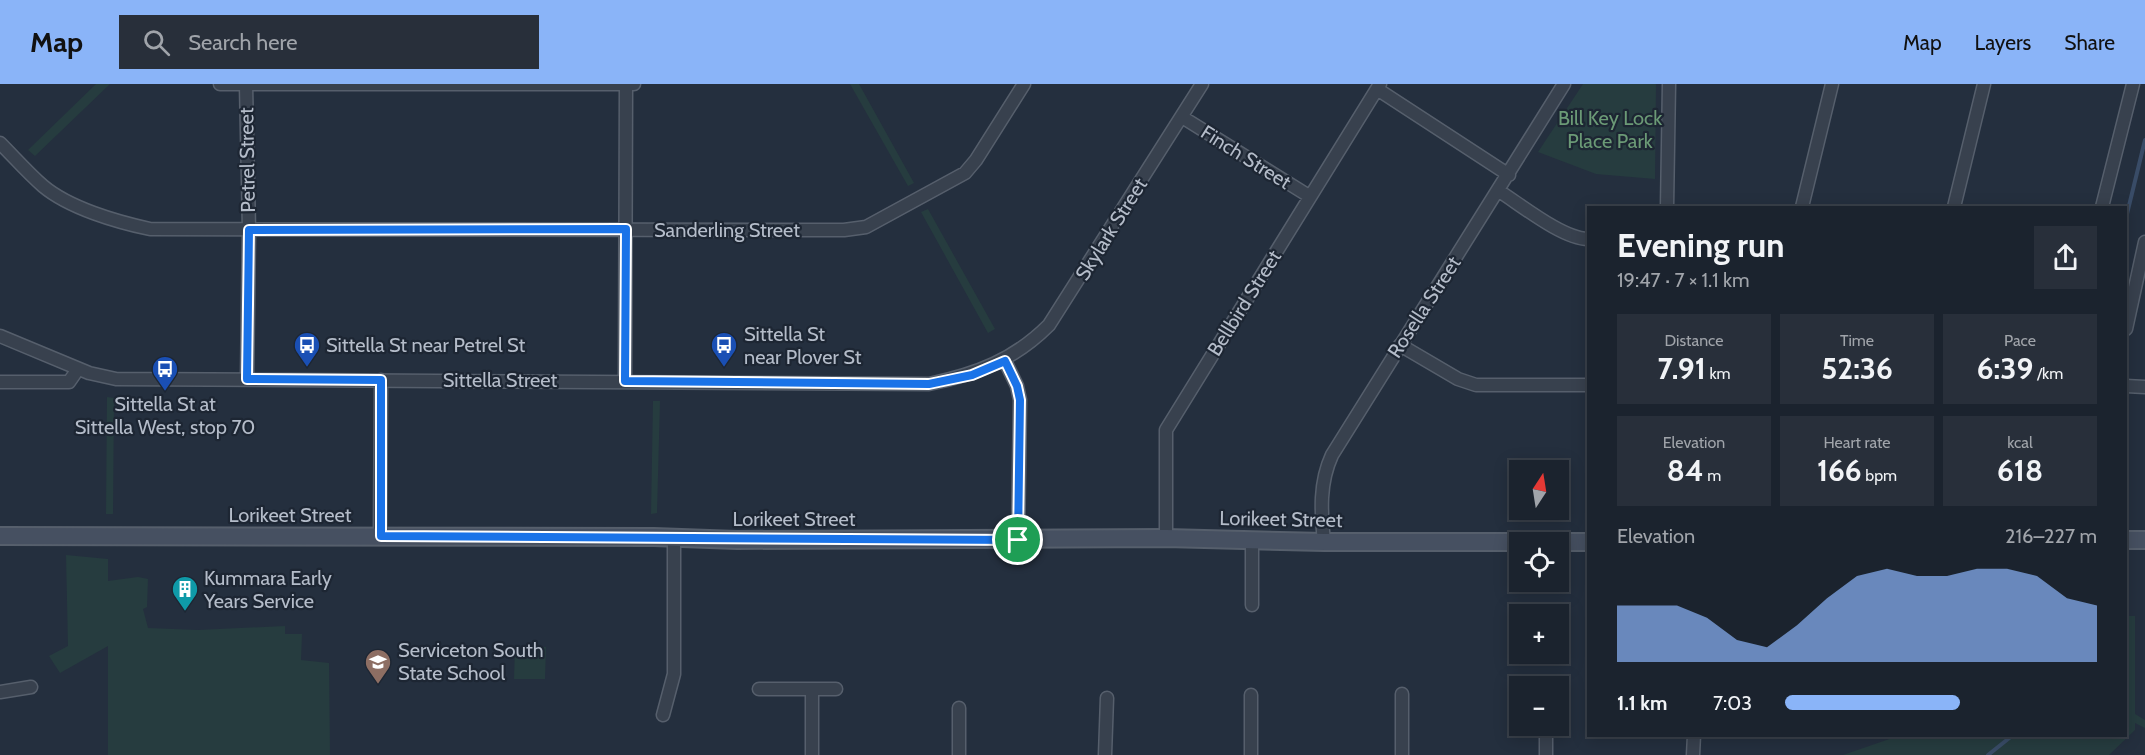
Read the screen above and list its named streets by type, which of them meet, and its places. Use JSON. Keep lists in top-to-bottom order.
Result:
{
  "streets": {
    "street": [
      "Finch Street",
      "Petrel Street",
      "Skylark Street",
      "Sanderling Street",
      "Bellbird Street",
      "Rosella Street",
      "Sittella Street",
      "Lorikeet Street"
    ]
  },
  "crossings": [
    ["Finch Street", "Skylark Street"],
    ["Finch Street", "Bellbird Street"],
    ["Petrel Street", "Sanderling Street"],
    ["Petrel Street", "Sittella Street"],
    ["Skylark Street", "Sittella Street"],
    ["Bellbird Street", "Lorikeet Street"],
    ["Rosella Street", "Lorikeet Street"]
  ],
  "parks": ["Bill Key Lock Place Park"],
  "places": {
    "bus stop": ["Sittella St near Petrel St", "Sittella St near Plover St", "Sittella St at Sittella West, stop 70"],
    "building": ["Kummara Early Years Service"],
    "school or university": ["Serviceton South State School"]
  },
  "north": "top",
  "page": {
    "header": "Map",
    "search": "Search here",
    "nav": ["Map", "Layers", "Share"],
    "heading": ["Evening run", "19:47 · 7 × 1.1 km"],
    "stats": [
      ["Distance", "7.91 km"],
      ["Time", "52:36"],
      ["Pace", "6:39 /km"],
      ["Elevation", "84 m"],
      ["Heart rate", "166 bpm"],
      ["kcal", "618"]
    ],
    "map_buttons": ["+", "−"],
    "chart": ["Elevation", "216–227 m"],
    "list": [
      {
        "name": "1.1 km",
        "note": "7:03"
      }
    ]
  }
}
